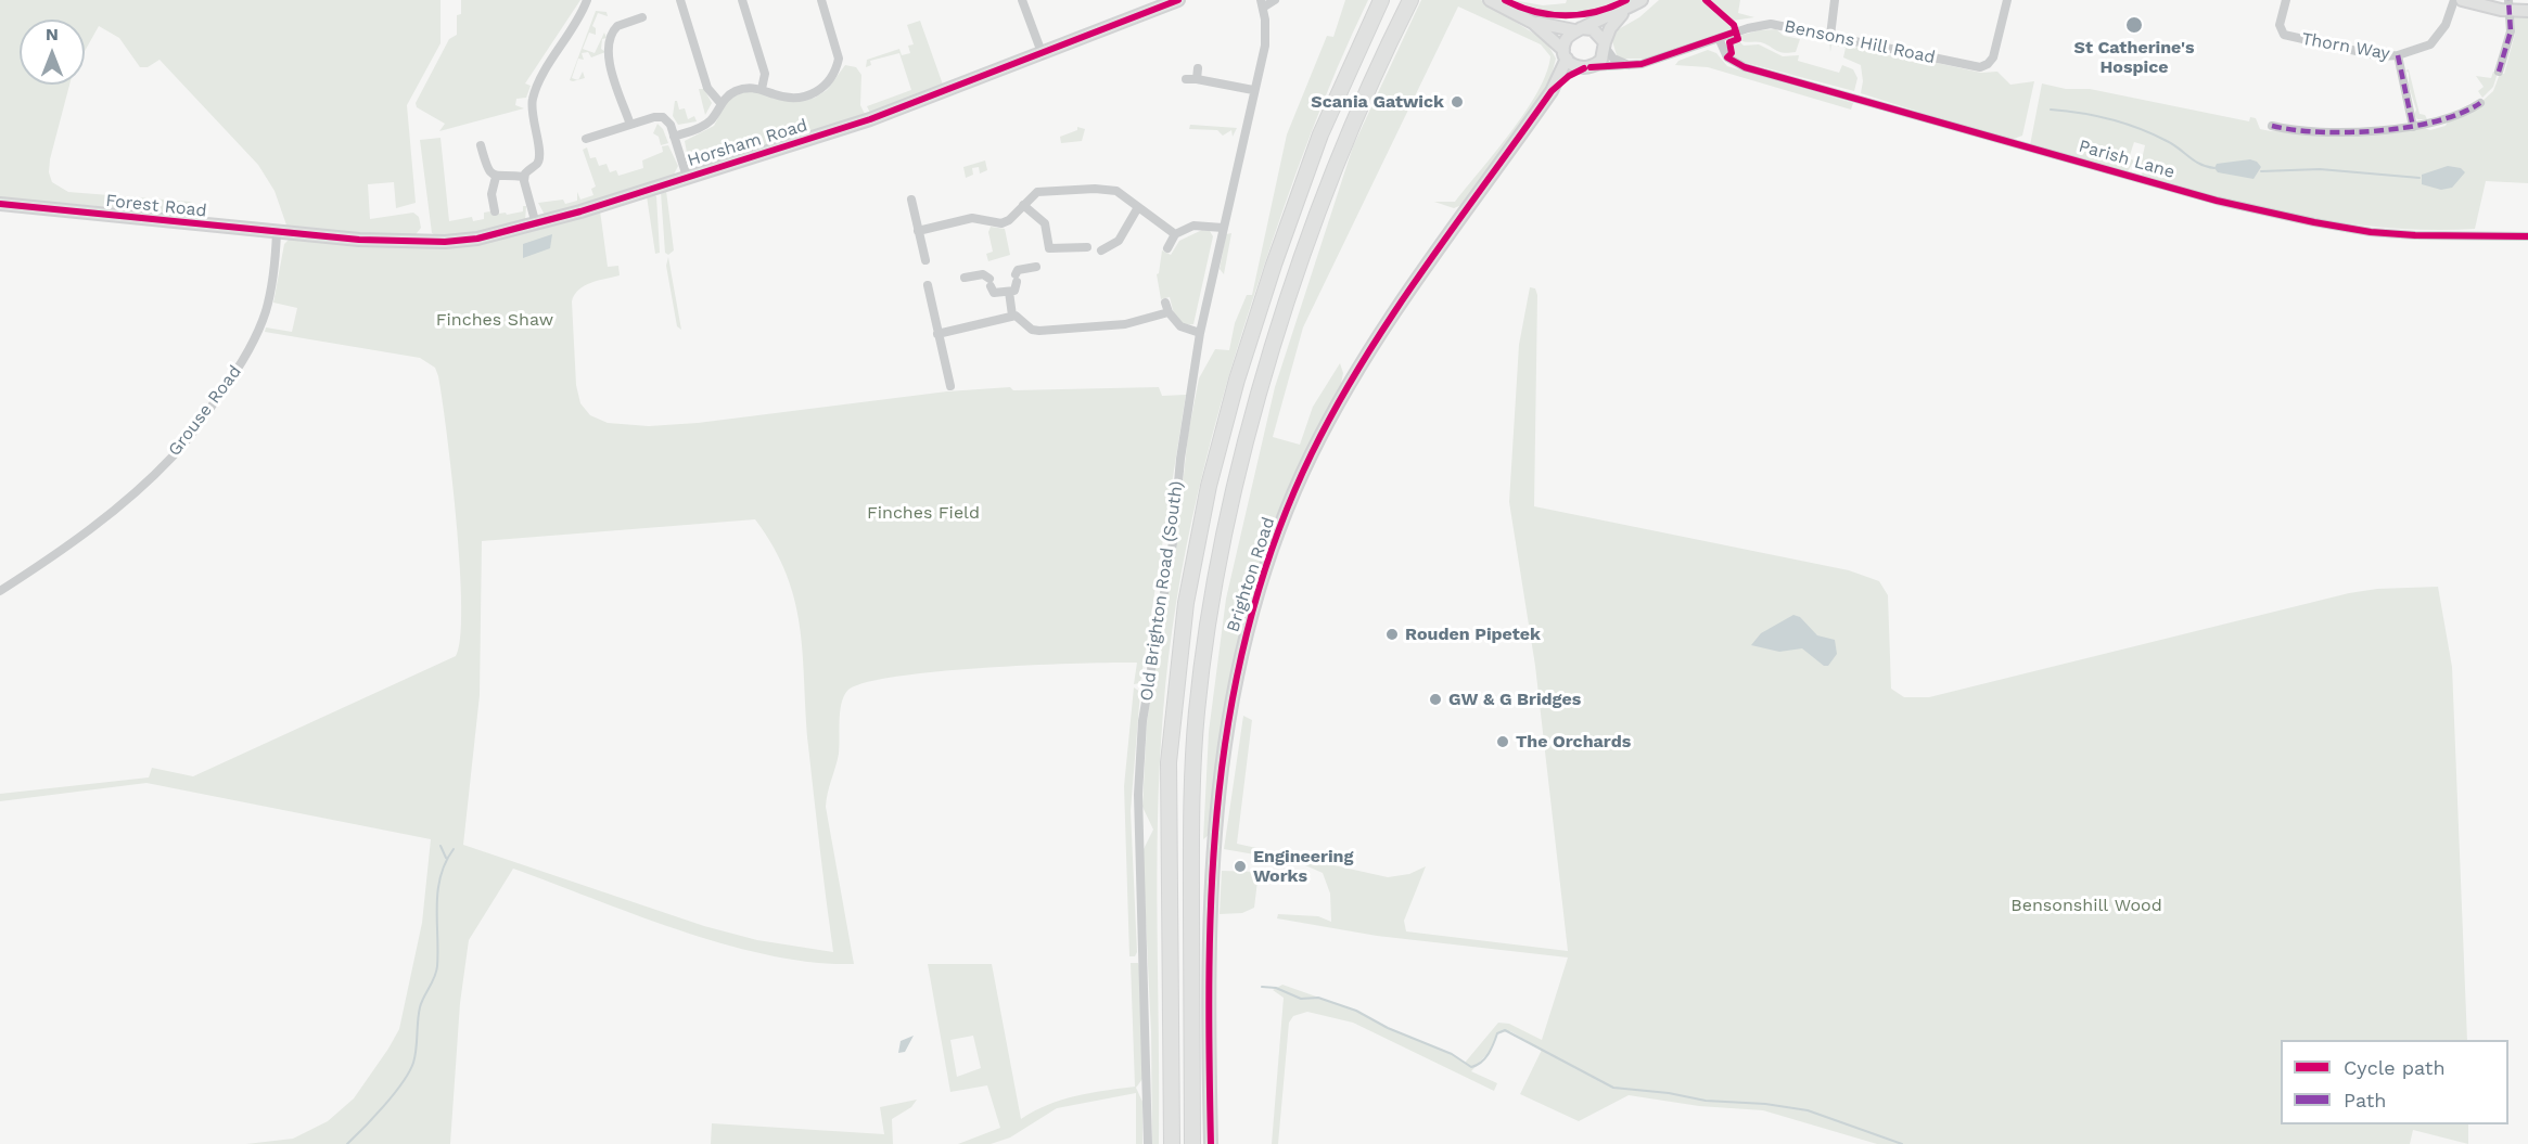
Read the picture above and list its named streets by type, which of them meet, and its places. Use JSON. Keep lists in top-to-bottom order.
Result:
{
  "streets": {
    "street": [
      "Bensons Hill Road",
      "Thorn Way",
      "Horsham Road",
      "Parish Lane",
      "Forest Road",
      "Grouse Road",
      "Brighton Road",
      "Old Brighton Road (South)"
    ]
  },
  "crossings": [
    ["Bensons Hill Road", "Parish Lane"],
    ["Bensons Hill Road", "Brighton Road"],
    ["Horsham Road", "Forest Road"],
    ["Forest Road", "Grouse Road"]
  ],
  "parks": ["Finches Shaw", "Finches Field", "Bensonshill Wood"],
  "places": [
    "St Catherine's Hospice",
    "Scania Gatwick",
    "Rouden Pipetek",
    "GW & G Bridges",
    "The Orchards",
    "Engineering Works"
  ],
  "legend": ["Cycle path", "Path"],
  "north": "top"
}
